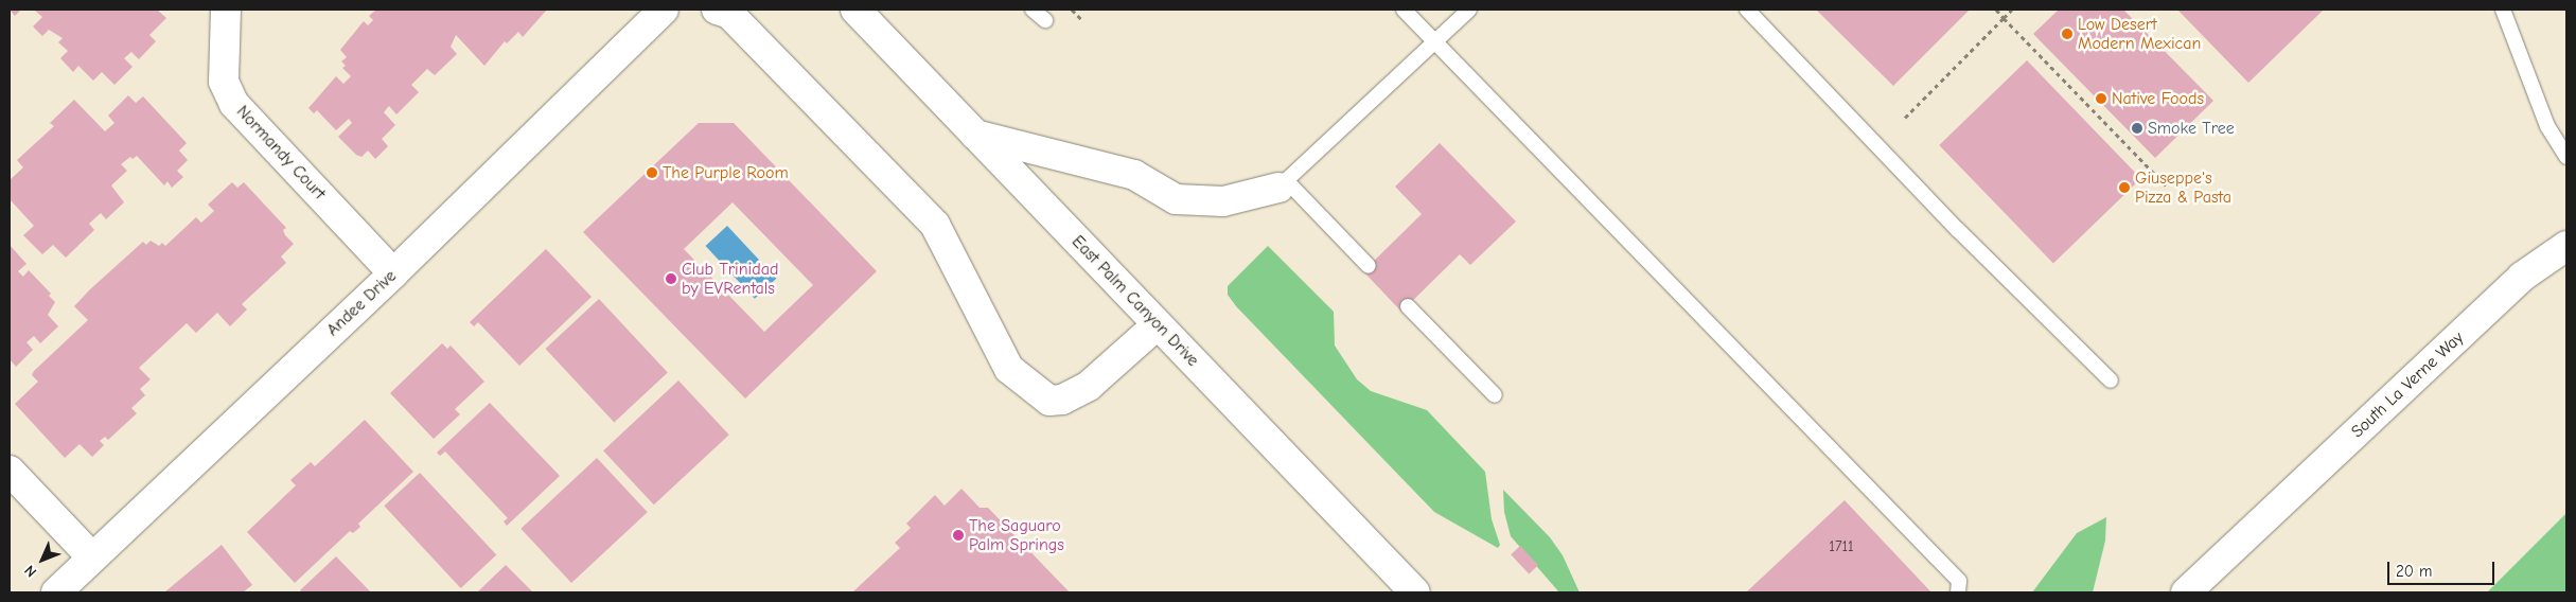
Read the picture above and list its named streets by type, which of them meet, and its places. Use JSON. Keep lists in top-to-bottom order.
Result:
{
  "streets": {
    "street": [
      "Normandy Court",
      "East Palm Canyon Drive",
      "Andee Drive",
      "South La Verne Way"
    ]
  },
  "crossings": [
    ["Normandy Court", "Andee Drive"]
  ],
  "places": [
    "Low Desert Modern Mexican",
    "Native Foods",
    "Smoke Tree",
    "The Purple Room",
    "Giuseppe's Pizza & Pasta",
    "Club Trinidad by EVRentals",
    "The Saguaro Palm Springs"
  ],
  "house_numbers": ["1711"],
  "scale_bar": "20 m",
  "north": "bottom left"
}
